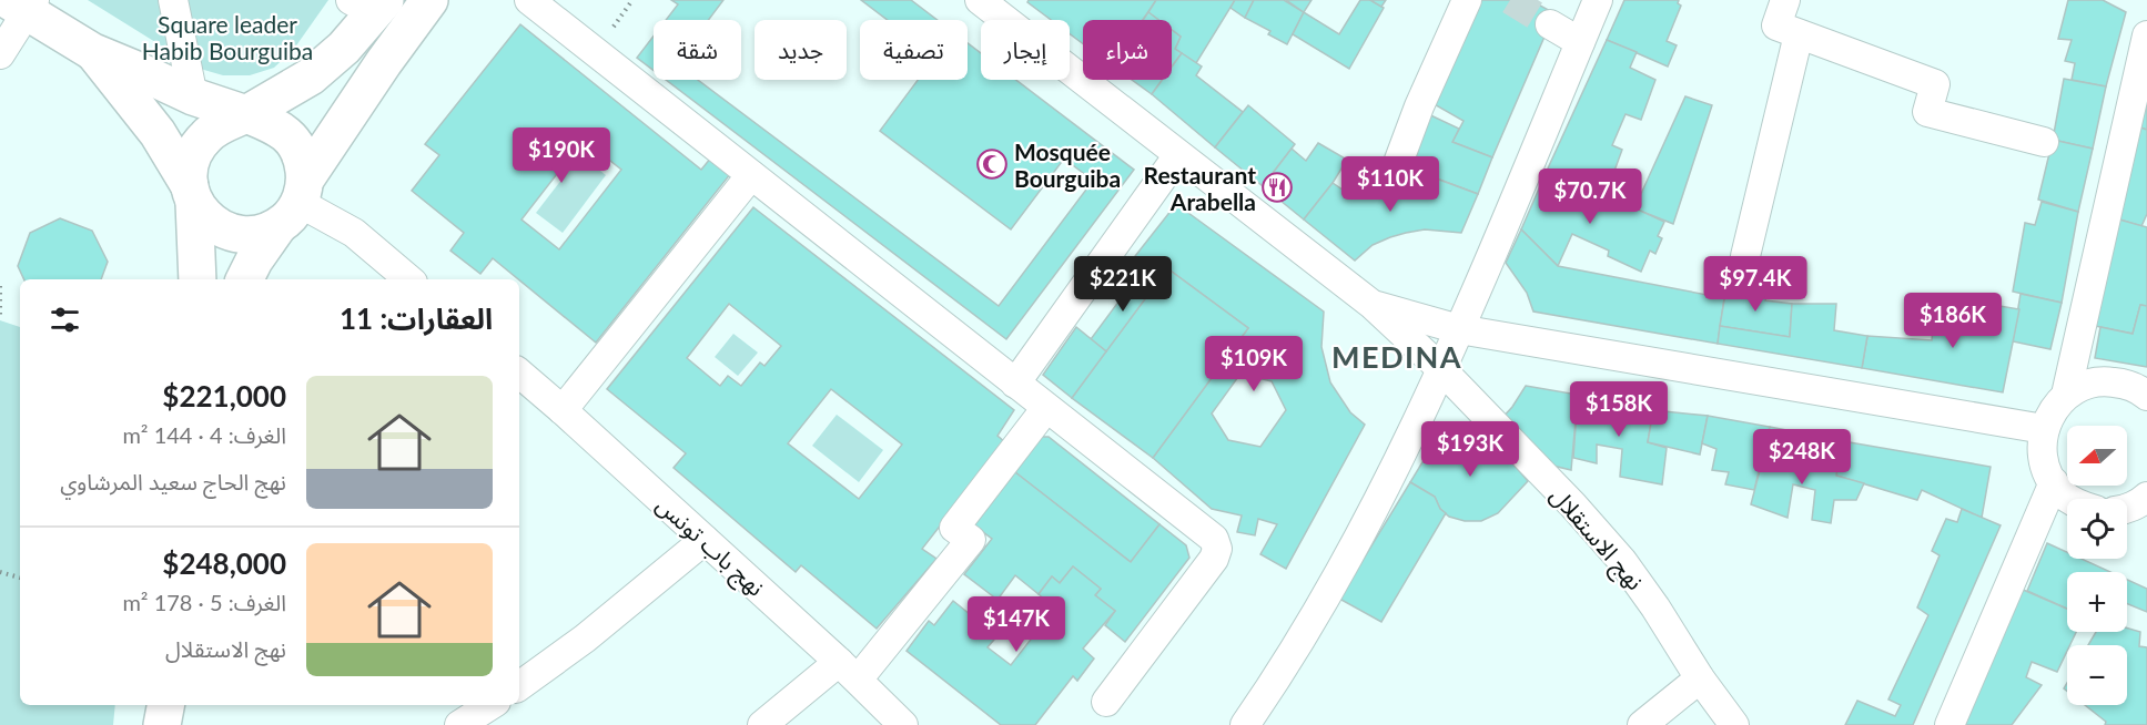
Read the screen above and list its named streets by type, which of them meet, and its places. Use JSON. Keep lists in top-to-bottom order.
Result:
{
  "streets": {
    "street": ["نهج الاستقلال", "نهج باب تونس"]
  },
  "districts": ["MEDINA"],
  "parks": ["Square leader Habib Bourguiba"],
  "places": {
    "mosque": ["Mosquée Bourguiba"],
    "restaurant": ["Restaurant Arabella"]
  },
  "north": "left",
  "page": {
    "chip": [
      "شراء",
      "إيجار",
      "تصفية",
      "جديد",
      "شقة"
    ],
    "price": [
      "$190K",
      "$110K",
      "$70.7K",
      "$221K",
      "$97.4K",
      "$186K",
      "$109K",
      "$158K",
      "$193K",
      "$248K",
      "$147K"
    ],
    "heading": "العقارات: 11",
    "list": [
      {
        "name": "$221,000",
        "note": "الغرف: 4 · 144 m² · نهج الحاج سعيد المرشاوي"
      },
      {
        "name": "$248,000",
        "note": "الغرف: 5 · 178 m² · نهج الاستقلال"
      }
    ],
    "map_buttons": ["+", "−"]
  }
}
